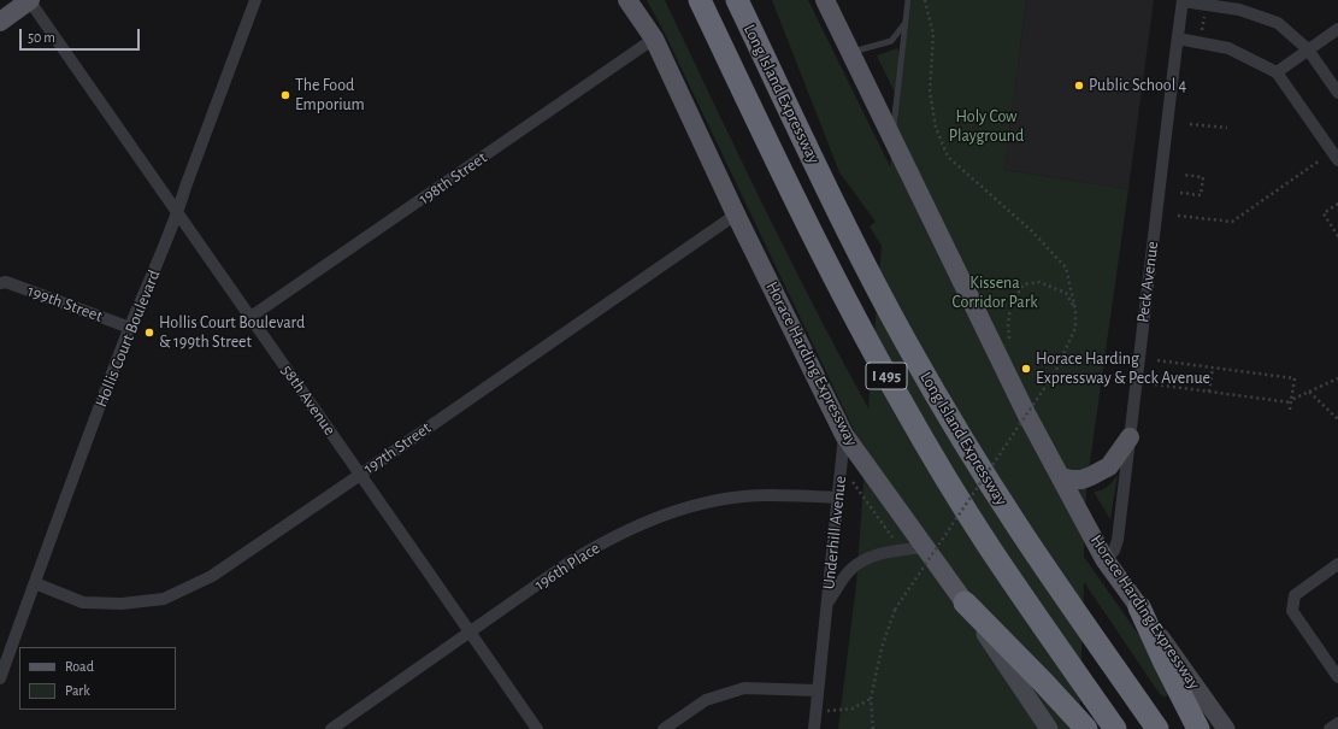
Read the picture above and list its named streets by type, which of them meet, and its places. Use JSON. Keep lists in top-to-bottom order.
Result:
{
  "streets": {
    "highway": ["Long Island Expressway", "I 495"],
    "main road": ["Horace Harding Expressway"],
    "street": [
      "198th Street",
      "Peck Avenue",
      "199th Street",
      "Hollis Court Boulevard",
      "58th Avenue",
      "197th Street",
      "Underhill Avenue",
      "196th Place"
    ]
  },
  "crossings": [
    ["198th Street", "Horace Harding Expressway"],
    ["198th Street", "58th Avenue"],
    ["Peck Avenue", "Horace Harding Expressway"],
    ["199th Street", "Hollis Court Boulevard"],
    ["Hollis Court Boulevard", "58th Avenue"],
    ["Hollis Court Boulevard", "197th Street"],
    ["Horace Harding Expressway", "197th Street"],
    ["Horace Harding Expressway", "Underhill Avenue"],
    ["58th Avenue", "197th Street"],
    ["58th Avenue", "196th Place"],
    ["Underhill Avenue", "196th Place"]
  ],
  "parks": ["Holy Cow Playground", "Kissena Corridor Park"],
  "places": [
    "Public School 4",
    "The Food Emporium",
    "Hollis Court Boulevard & 199th Street",
    "Horace Harding Expressway & Peck Avenue"
  ],
  "legend": ["Road", "Park"],
  "scale_bar": "50 m"
}
